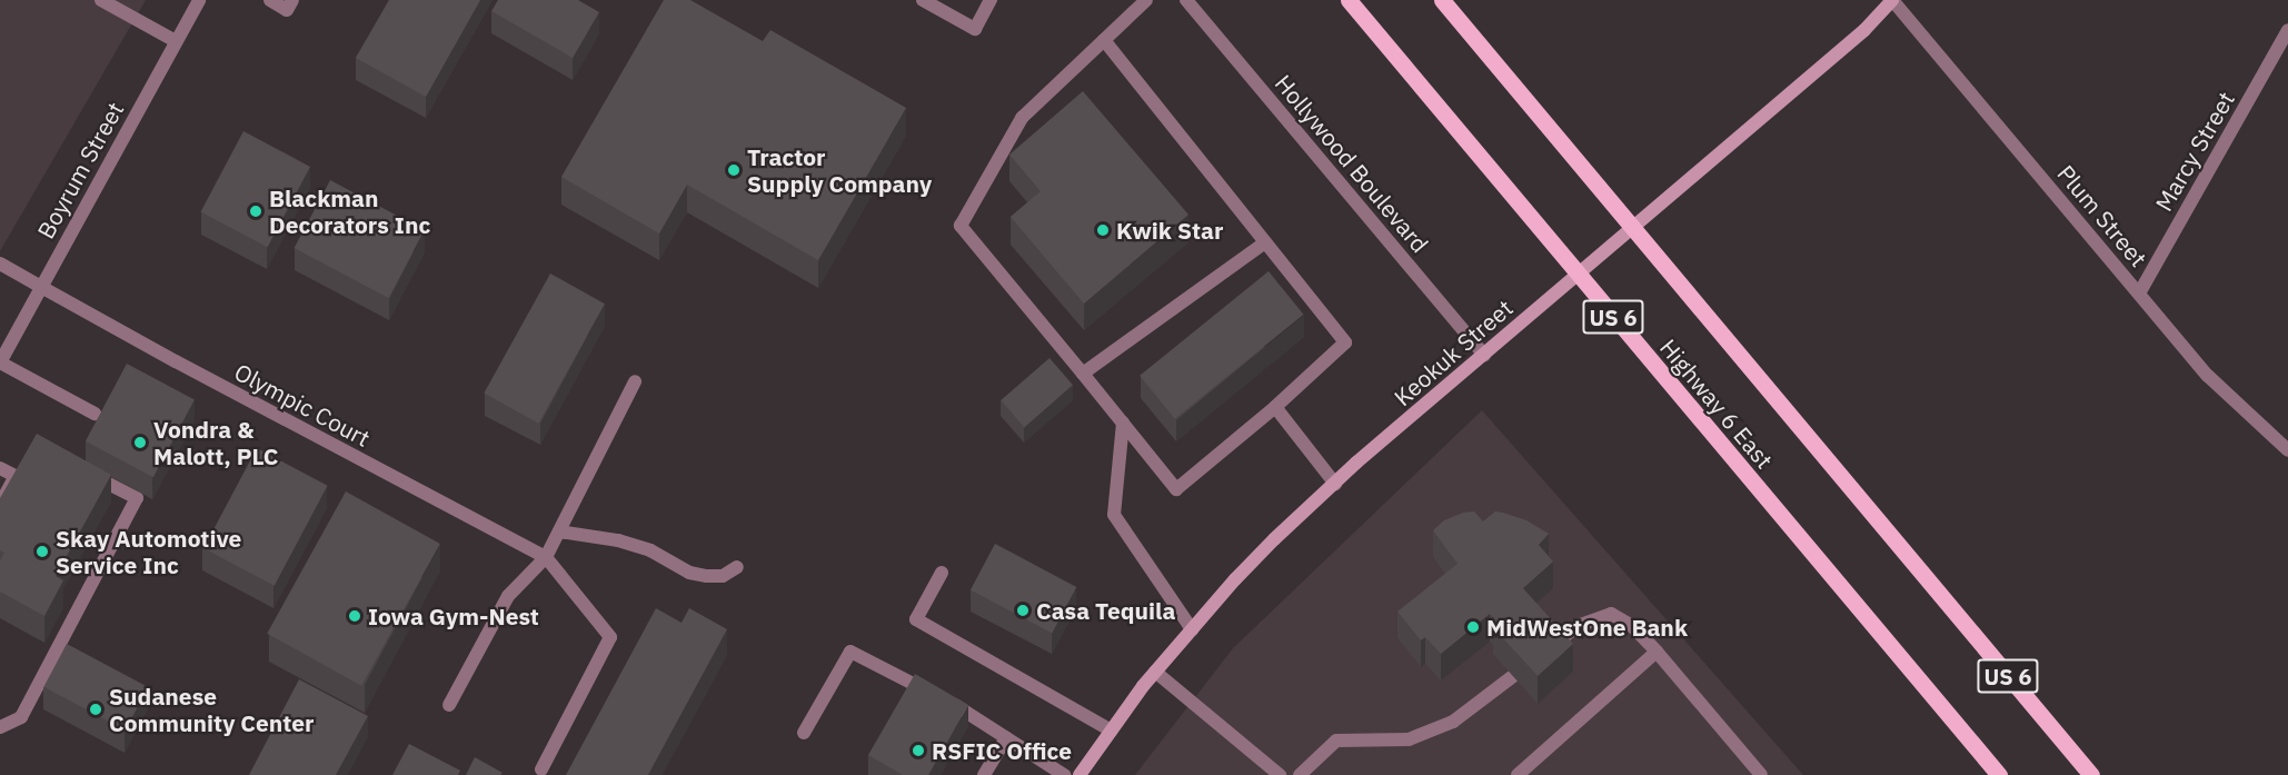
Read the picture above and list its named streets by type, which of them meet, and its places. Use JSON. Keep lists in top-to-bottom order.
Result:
{
  "streets": {
    "main road": ["US 6", "Highway 6 East"],
    "street": [
      "Marcy Street",
      "Hollywood Boulevard",
      "Boyrum Street",
      "Plum Street",
      "Keokuk Street",
      "Olympic Court"
    ]
  },
  "crossings": [
    ["Marcy Street", "Plum Street"],
    ["Hollywood Boulevard", "Keokuk Street"],
    ["Boyrum Street", "Olympic Court"],
    ["Plum Street", "Keokuk Street"],
    ["Keokuk Street", "Highway 6 East"]
  ],
  "places": [
    "Tractor Supply Company",
    "Blackman Decorators Inc",
    "Kwik Star",
    "Vondra & Malott, PLC",
    "Skay Automotive Service Inc",
    "Casa Tequila",
    "Iowa Gym-Nest",
    "MidWestOne Bank",
    "Sudanese Community Center",
    "RSFIC Office"
  ]
}
